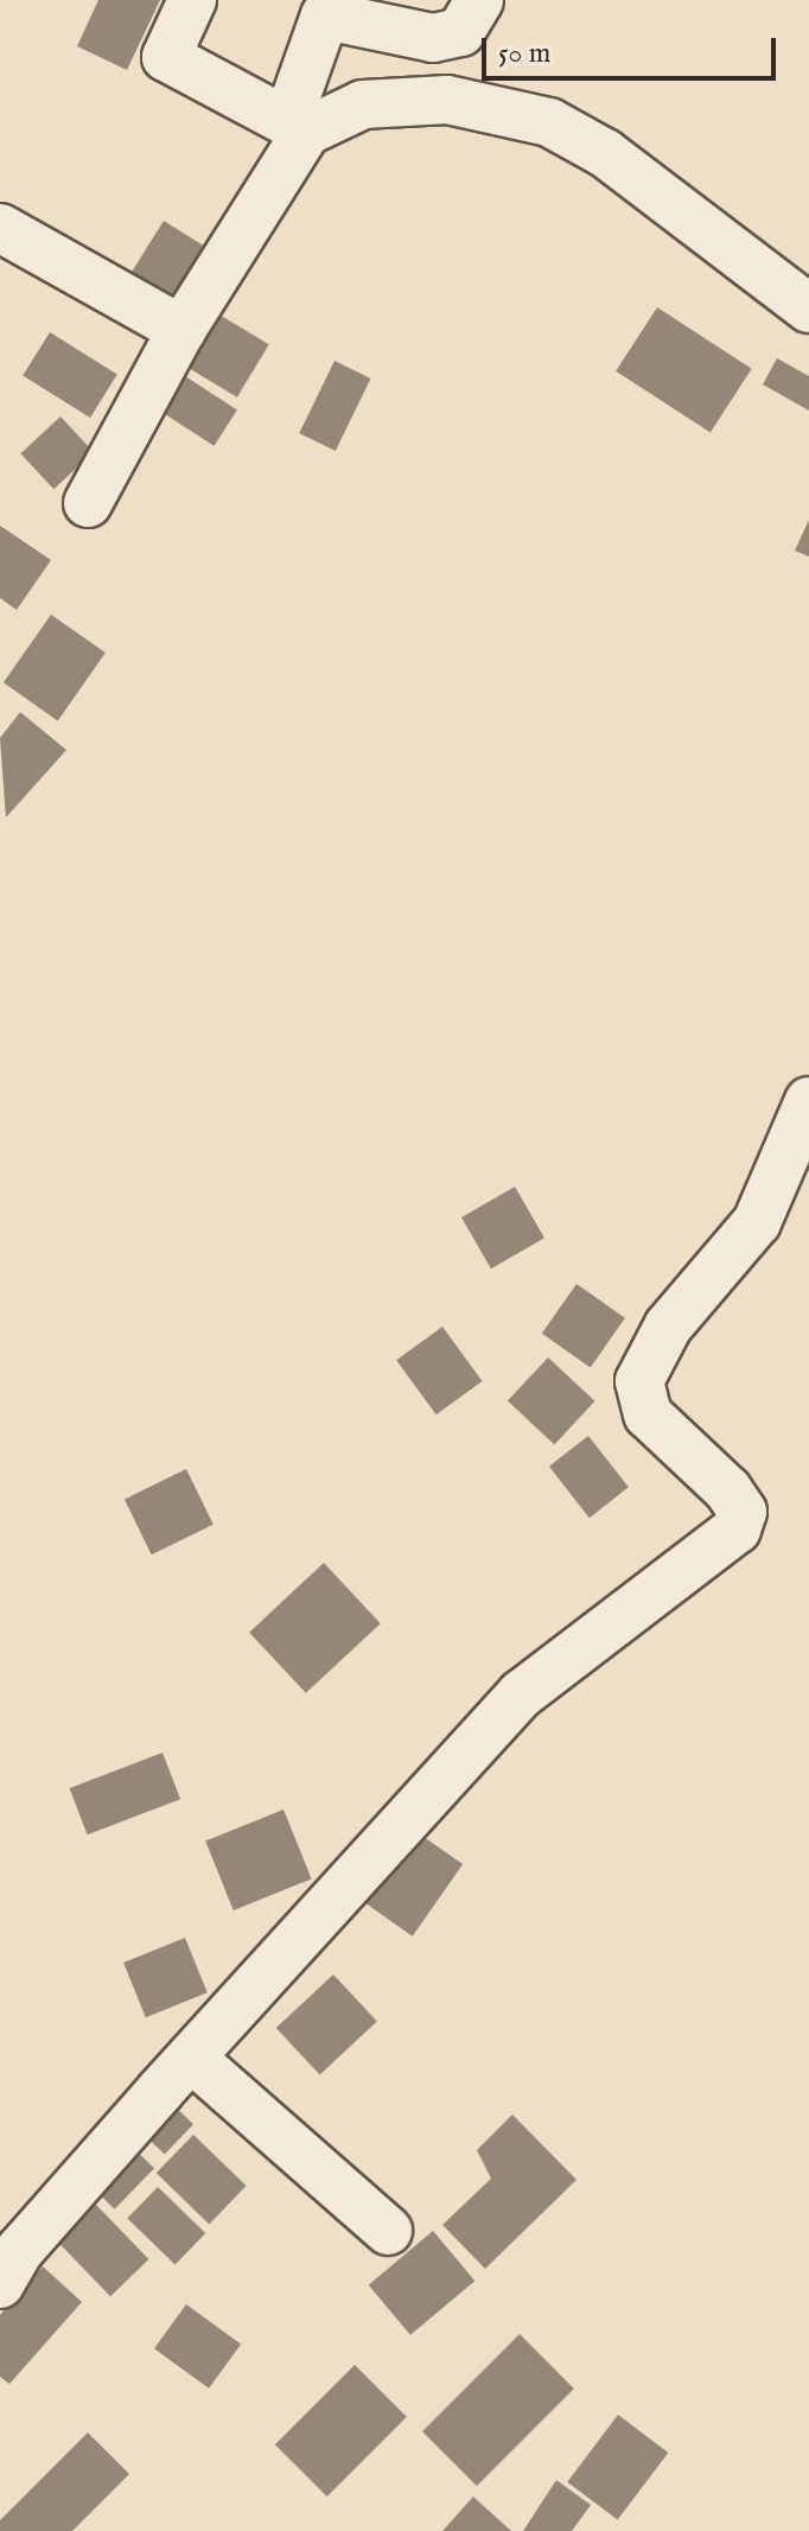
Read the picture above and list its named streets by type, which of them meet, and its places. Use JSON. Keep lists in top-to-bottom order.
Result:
{
  "scale_bar": "50 m"
}
